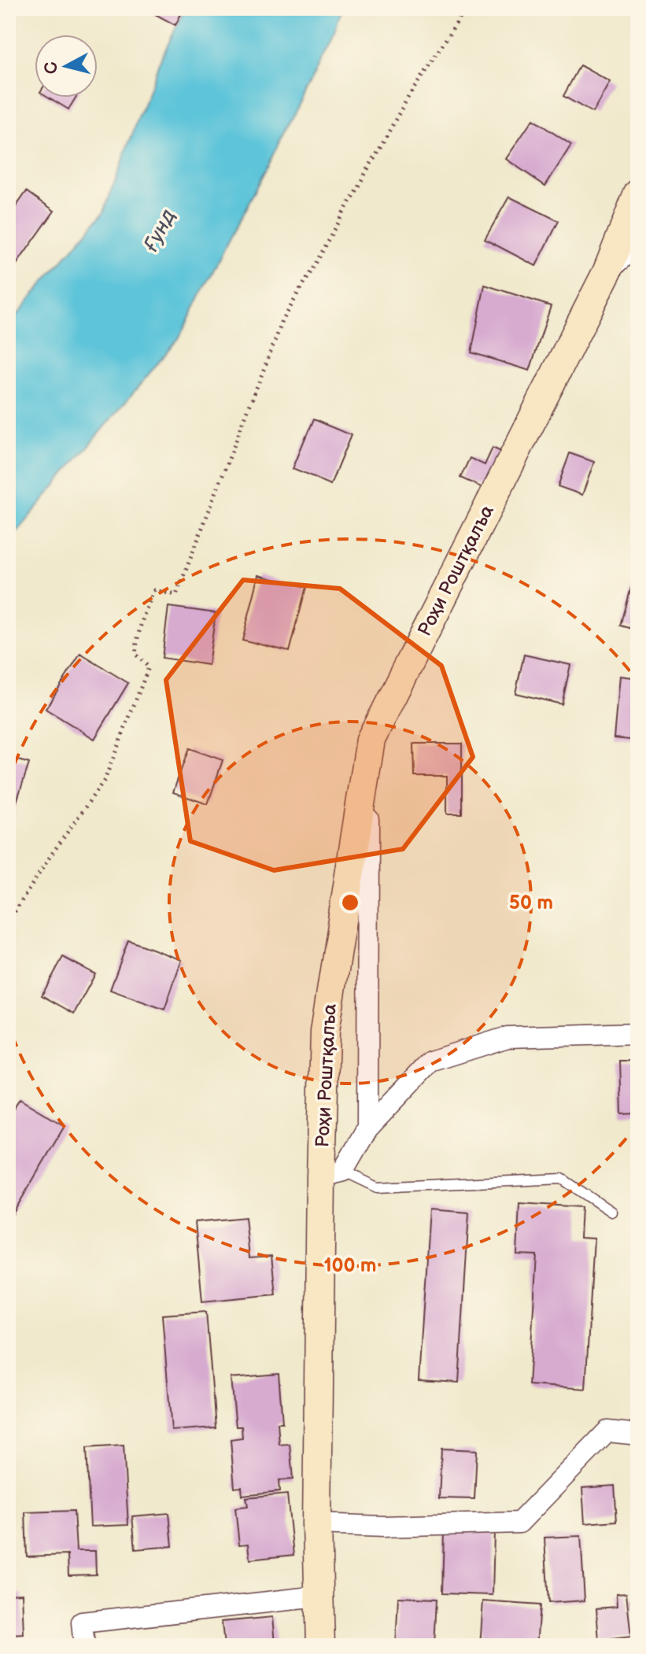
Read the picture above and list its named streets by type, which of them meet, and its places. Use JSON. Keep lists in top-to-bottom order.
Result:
{
  "streets": {
    "main road": ["Роҳи Роштқалъа"]
  },
  "water": ["Ғунд"],
  "north": "left",
  "rings": ["50 m", "100 m"]
}
